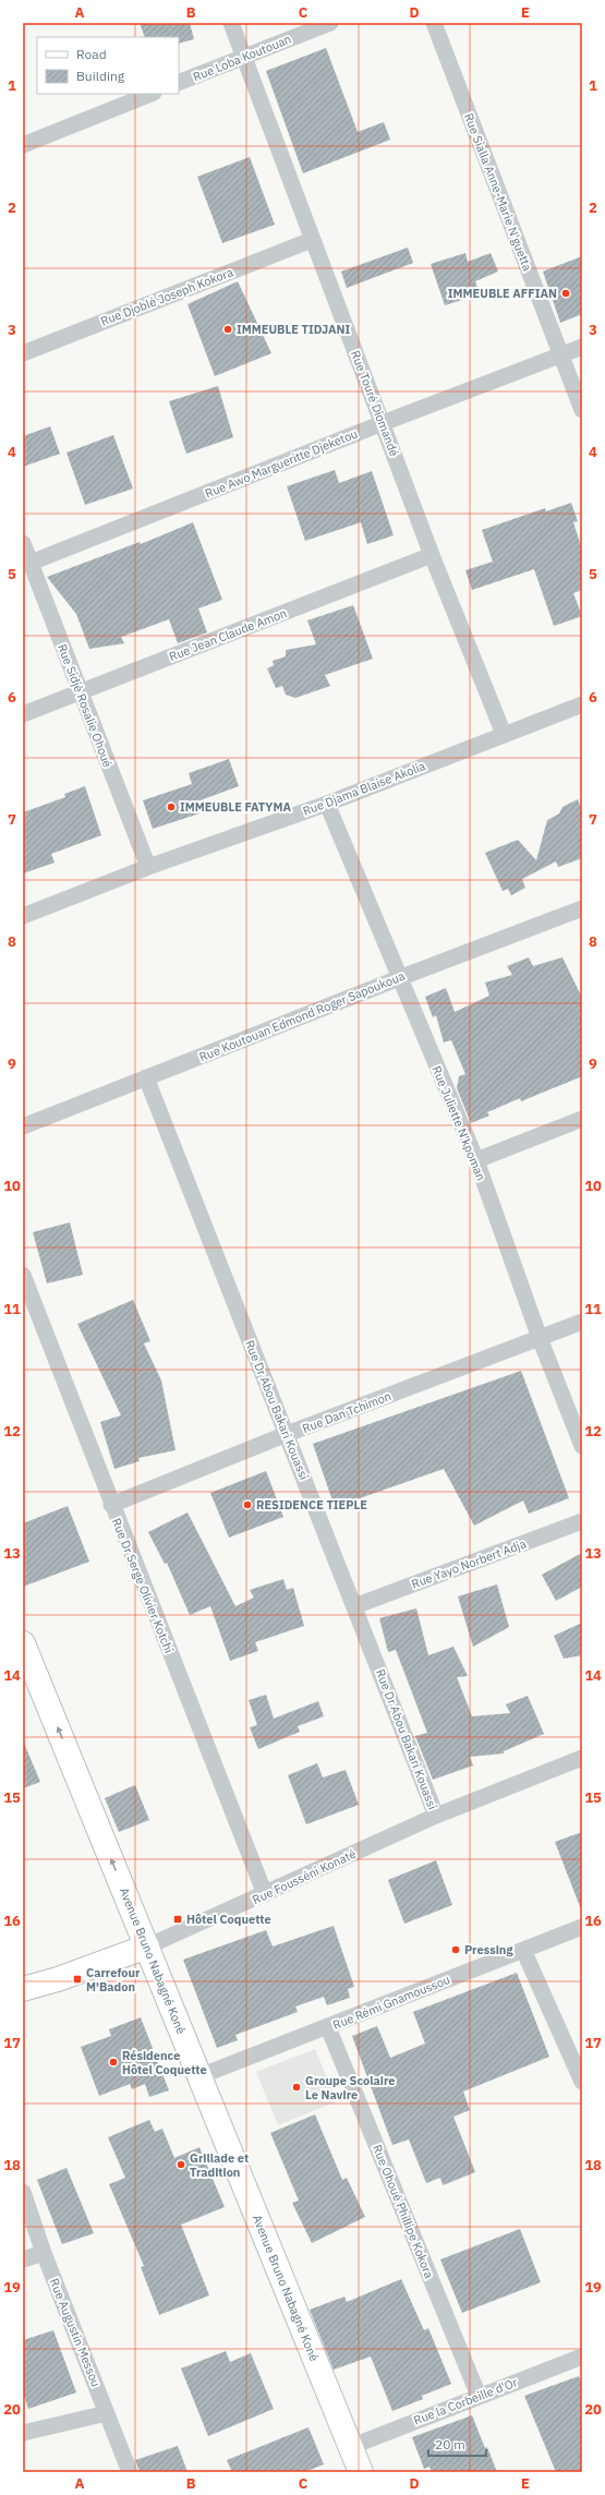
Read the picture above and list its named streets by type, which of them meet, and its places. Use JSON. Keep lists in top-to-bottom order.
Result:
{
  "streets": {
    "street": [
      "Rue Loba Koutouan",
      "Rue Sialla Anne-Marie N'guetta",
      "Rue Djoblé Joseph Kokora",
      "Rue Touré Diomandé",
      "Rue Awo Margueritte Djeketou",
      "Rue Jean Claude Amon",
      "Rue Sidjè Rosalie Ohoué",
      "Rue Djama Blaise Akolia",
      "Rue Koutouan Edmond Roger Sapoukoua",
      "Rue Juliette N'kpoman",
      "Rue Dr Abou Bakari Kouassi",
      "Rue Dan Tchimon",
      "Rue Yayo Norbert Adja",
      "Rue Dr Serge Olivier Kotchi",
      "Rue Fousséni Konaté",
      "Avenue Bruno Nabagné Koné",
      "Rue Rémi Gnamoussou",
      "Rue Ohoué Phillipe Kokora",
      "Rue Augustin Messou",
      "Rue la Corbeille d'Or"
    ]
  },
  "crossings": [
    ["Rue Loba Koutouan", "Rue Touré Diomandé"],
    ["Rue Sialla Anne-Marie N'guetta", "Rue Awo Margueritte Djeketou"],
    ["Rue Djoblé Joseph Kokora", "Rue Touré Diomandé"],
    ["Rue Touré Diomandé", "Rue Awo Margueritte Djeketou"],
    ["Rue Touré Diomandé", "Rue Jean Claude Amon"],
    ["Rue Touré Diomandé", "Rue Djama Blaise Akolia"],
    ["Rue Awo Margueritte Djeketou", "Rue Sidjè Rosalie Ohoué"],
    ["Rue Jean Claude Amon", "Rue Sidjè Rosalie Ohoué"],
    ["Rue Sidjè Rosalie Ohoué", "Rue Djama Blaise Akolia"],
    ["Rue Djama Blaise Akolia", "Rue Juliette N'kpoman"],
    ["Rue Koutouan Edmond Roger Sapoukoua", "Rue Juliette N'kpoman"],
    ["Rue Koutouan Edmond Roger Sapoukoua", "Rue Dr Abou Bakari Kouassi"],
    ["Rue Juliette N'kpoman", "Rue Dan Tchimon"],
    ["Rue Dr Abou Bakari Kouassi", "Rue Dan Tchimon"],
    ["Rue Dr Abou Bakari Kouassi", "Rue Yayo Norbert Adja"],
    ["Rue Dr Abou Bakari Kouassi", "Rue Fousséni Konaté"],
    ["Rue Dan Tchimon", "Rue Dr Serge Olivier Kotchi"],
    ["Rue Dr Serge Olivier Kotchi", "Rue Fousséni Konaté"],
    ["Rue Fousséni Konaté", "Avenue Bruno Nabagné Koné"],
    ["Avenue Bruno Nabagné Koné", "Rue Rémi Gnamoussou"],
    ["Avenue Bruno Nabagné Koné", "Rue la Corbeille d'Or"],
    ["Rue Rémi Gnamoussou", "Rue Ohoué Phillipe Kokora"],
    ["Rue Ohoué Phillipe Kokora", "Rue la Corbeille d'Or"]
  ],
  "one_way": ["Avenue Bruno Nabagné Koné"],
  "places": {
    "other": [
      "IMMEUBLE AFFIAN",
      "IMMEUBLE TIDJANI",
      "IMMEUBLE FATYMA",
      "RESIDENCE TIEPLE",
      "Pressing",
      "Résidence Hôtel Coquette",
      "Groupe Scolaire Le Navire",
      "Grillade et Tradition"
    ],
    "transit": ["Hôtel Coquette", "Carrefour M'Badon"]
  },
  "legend": ["Road", "Building"],
  "scale_bar": "20 m",
  "grid": {
    "columns": [
      "A",
      "B",
      "C",
      "D",
      "E"
    ],
    "rows": [
      "1",
      "2",
      "3",
      "4",
      "5",
      "6",
      "7",
      "8",
      "9",
      "10",
      "11",
      "12",
      "13",
      "14",
      "15",
      "16",
      "17",
      "18",
      "19",
      "20"
    ]
  }
}
